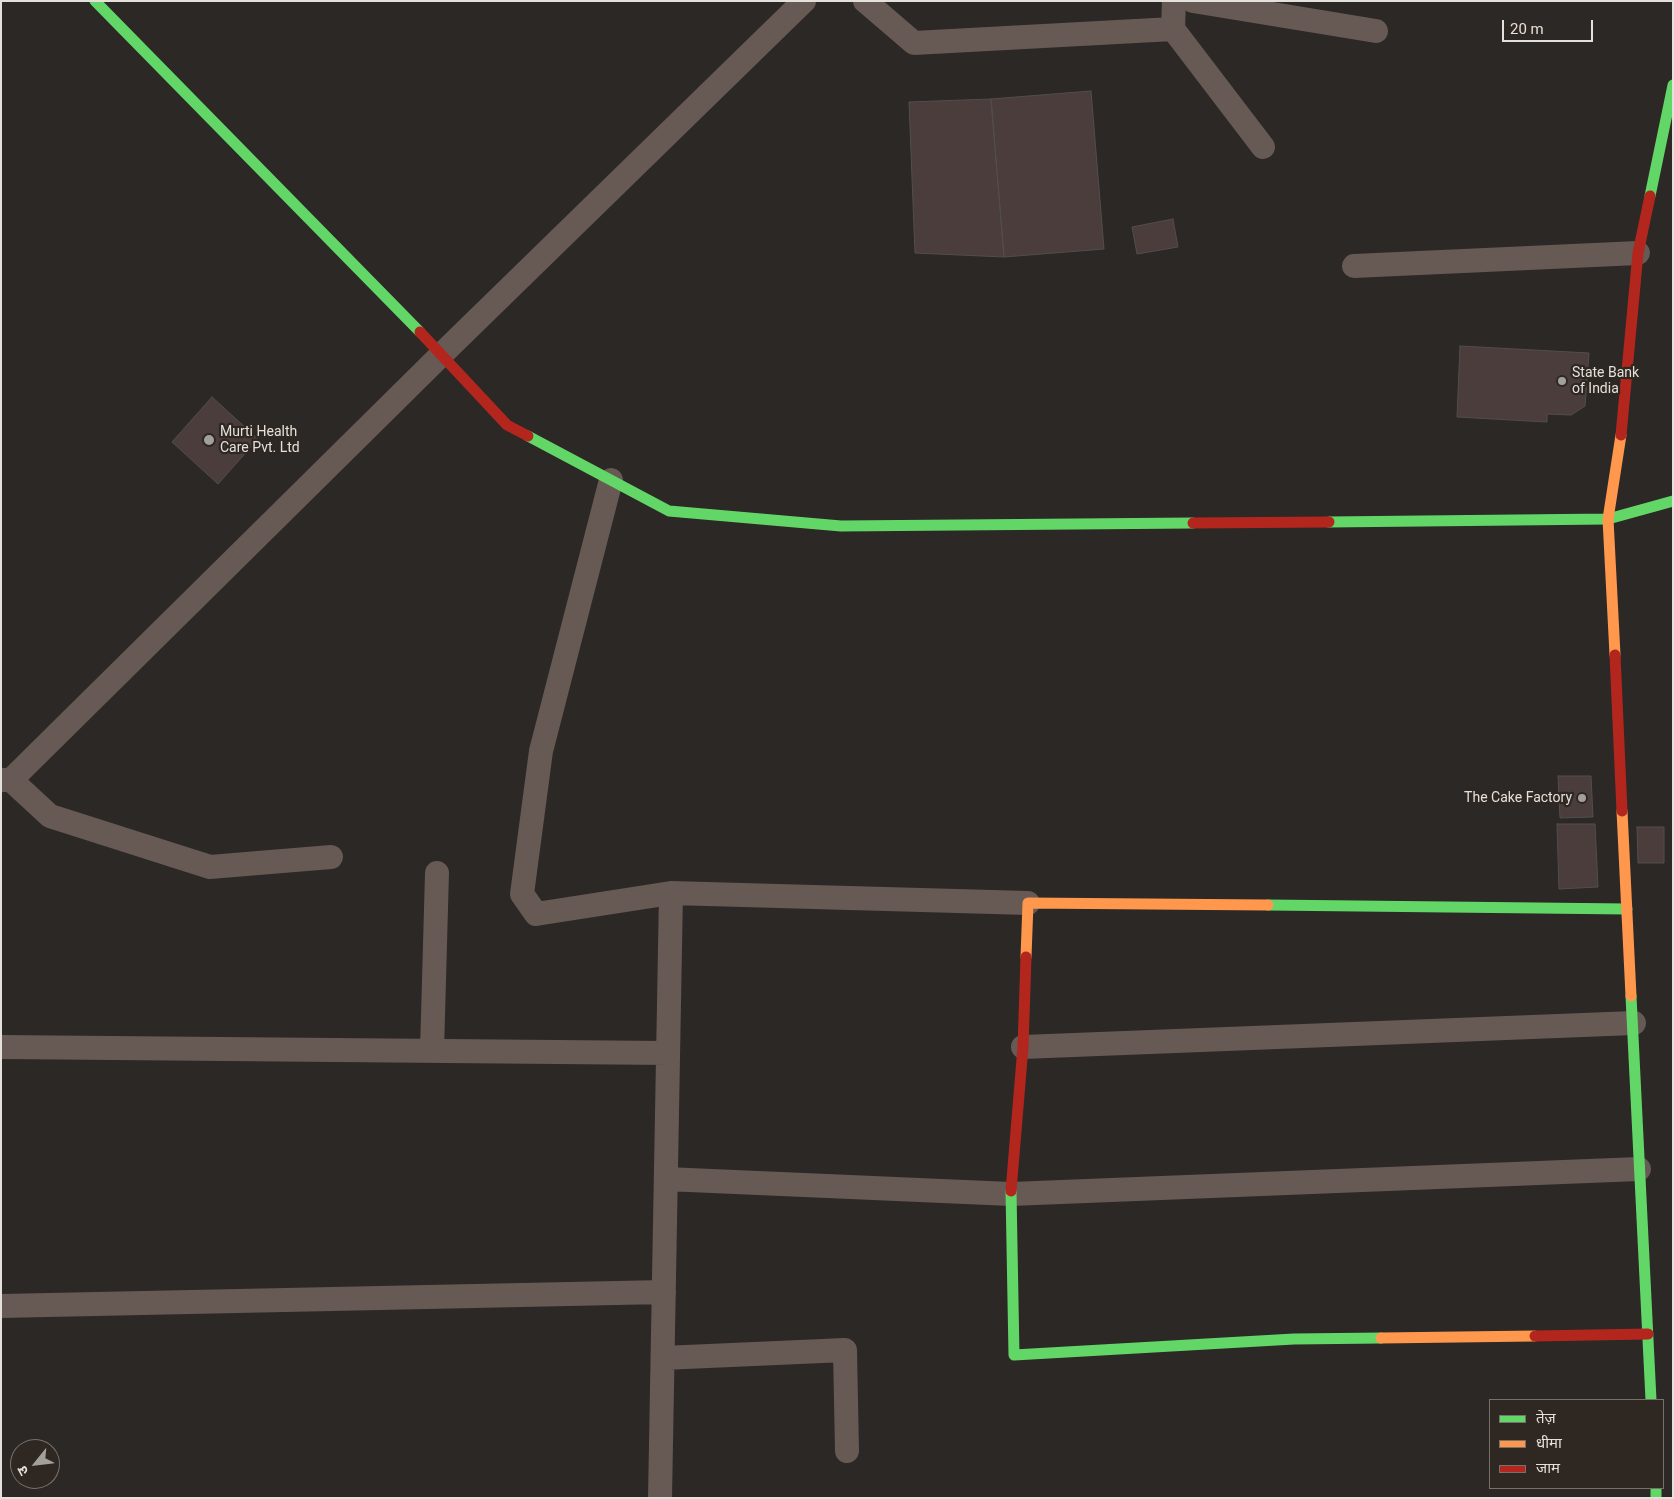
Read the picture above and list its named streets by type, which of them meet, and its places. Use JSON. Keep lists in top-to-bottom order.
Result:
{
  "places": ["State Bank of India", "Murti Health Care Pvt. Ltd", "The Cake Factory"],
  "legend": ["तेज़", "धीमा", "जाम"],
  "scale_bar": "20 m",
  "north": "bottom left"
}
